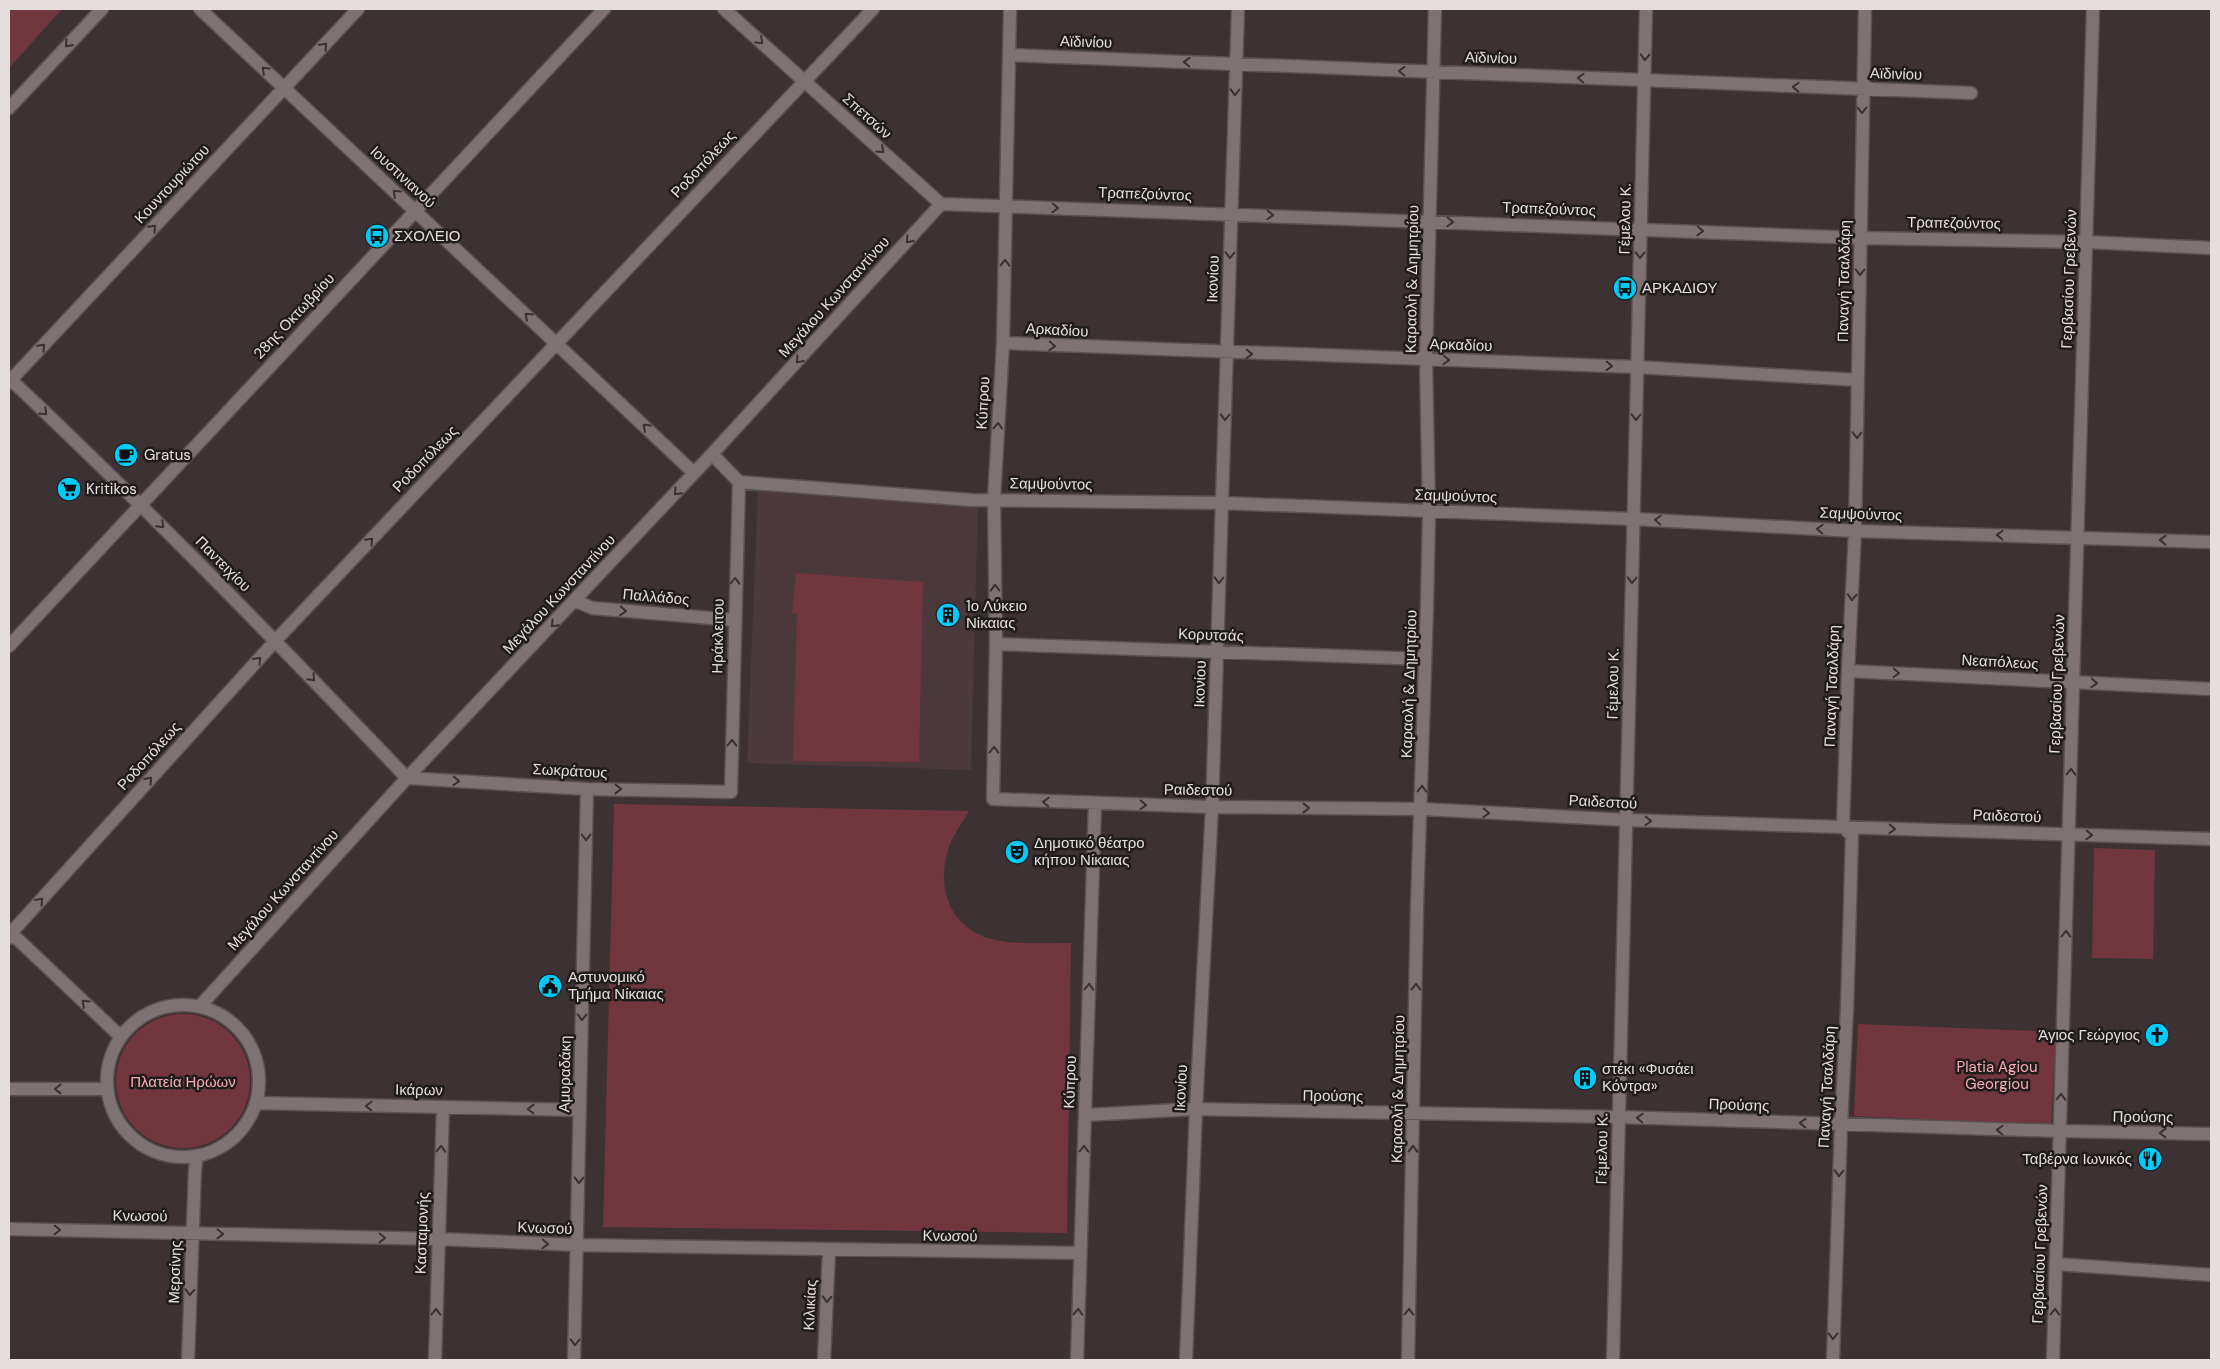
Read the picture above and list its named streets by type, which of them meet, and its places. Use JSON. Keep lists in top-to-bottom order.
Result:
{
  "streets": {
    "street": [
      "Αϊδινίου",
      "Σπετσών",
      "Ροδοπόλεως",
      "Ιουστινιανού",
      "Κουντουριώτου",
      "Τραπεζούντος",
      "Γέμελου Κ.",
      "Ικονίου",
      "Καραολή & Δημητρίου",
      "Γερβασίου Γρεβενών",
      "Παναγή Τσαλδάρη",
      "Μεγάλου Κωνσταντίνου",
      "28ης Οκτωβρίου",
      "Αρκαδίου",
      "Κύπρου",
      "Σαμψούντος",
      "Παντειχίου",
      "Παλλάδος",
      "Κορυτσάς",
      "Ηράκλειτου",
      "Νεαπόλεως",
      "Σωκράτους",
      "Ραιδεστού",
      "Αμυραδάκη",
      "Ικάρων",
      "Προύσης",
      "Κνωσού",
      "Κασταμονής",
      "Μερσίνης",
      "Κιλικίας"
    ]
  },
  "crossings": [
    ["Αϊδινίου", "Γέμελου Κ."],
    ["Αϊδινίου", "Ικονίου"],
    ["Αϊδινίου", "Καραολή & Δημητρίου"],
    ["Αϊδινίου", "Παναγή Τσαλδάρη"],
    ["Αϊδινίου", "Κύπρου"],
    ["Σπετσών", "Ροδοπόλεως"],
    ["Σπετσών", "Μεγάλου Κωνσταντίνου"],
    ["Ροδοπόλεως", "Ιουστινιανού"],
    ["Ροδοπόλεως", "Παντειχίου"],
    ["Ιουστινιανού", "Κουντουριώτου"],
    ["Ιουστινιανού", "Μεγάλου Κωνσταντίνου"],
    ["Ιουστινιανού", "28ης Οκτωβρίου"],
    ["Κουντουριώτου", "Παντειχίου"],
    ["Τραπεζούντος", "Γέμελου Κ."],
    ["Τραπεζούντος", "Ικονίου"],
    ["Τραπεζούντος", "Καραολή & Δημητρίου"],
    ["Τραπεζούντος", "Γερβασίου Γρεβενών"],
    ["Τραπεζούντος", "Παναγή Τσαλδάρη"],
    ["Τραπεζούντος", "Κύπρου"],
    ["Γέμελου Κ.", "Αρκαδίου"],
    ["Γέμελου Κ.", "Σαμψούντος"],
    ["Γέμελου Κ.", "Ραιδεστού"],
    ["Γέμελου Κ.", "Προύσης"],
    ["Ικονίου", "Αρκαδίου"],
    ["Ικονίου", "Σαμψούντος"],
    ["Ικονίου", "Κορυτσάς"],
    ["Ικονίου", "Ραιδεστού"],
    ["Ικονίου", "Προύσης"],
    ["Καραολή & Δημητρίου", "Αρκαδίου"],
    ["Καραολή & Δημητρίου", "Σαμψούντος"],
    ["Καραολή & Δημητρίου", "Κορυτσάς"],
    ["Καραολή & Δημητρίου", "Ραιδεστού"],
    ["Καραολή & Δημητρίου", "Προύσης"],
    ["Γερβασίου Γρεβενών", "Σαμψούντος"],
    ["Γερβασίου Γρεβενών", "Νεαπόλεως"],
    ["Γερβασίου Γρεβενών", "Ραιδεστού"],
    ["Γερβασίου Γρεβενών", "Προύσης"],
    ["Παναγή Τσαλδάρη", "Αρκαδίου"],
    ["Παναγή Τσαλδάρη", "Σαμψούντος"],
    ["Παναγή Τσαλδάρη", "Νεαπόλεως"],
    ["Παναγή Τσαλδάρη", "Ραιδεστού"],
    ["Παναγή Τσαλδάρη", "Προύσης"],
    ["Μεγάλου Κωνσταντίνου", "Παντειχίου"],
    ["Μεγάλου Κωνσταντίνου", "Παλλάδος"],
    ["Μεγάλου Κωνσταντίνου", "Σωκράτους"],
    ["Μεγάλου Κωνσταντίνου", "Ικάρων"],
    ["Μεγάλου Κωνσταντίνου", "Μερσίνης"],
    ["28ης Οκτωβρίου", "Παντειχίου"],
    ["Αρκαδίου", "Κύπρου"],
    ["Κύπρου", "Σαμψούντος"],
    ["Κύπρου", "Κορυτσάς"],
    ["Κύπρου", "Ραιδεστού"],
    ["Κύπρου", "Προύσης"],
    ["Κύπρου", "Κνωσού"],
    ["Σαμψούντος", "Ηράκλειτου"],
    ["Παντειχίου", "Σωκράτους"],
    ["Παλλάδος", "Ηράκλειτου"],
    ["Ηράκλειτου", "Σωκράτους"],
    ["Σωκράτους", "Αμυραδάκη"],
    ["Αμυραδάκη", "Ικάρων"],
    ["Αμυραδάκη", "Κνωσού"],
    ["Ικάρων", "Κασταμονής"],
    ["Ικάρων", "Μερσίνης"],
    ["Κνωσού", "Κασταμονής"],
    ["Κνωσού", "Μερσίνης"],
    ["Κνωσού", "Κιλικίας"]
  ],
  "one_way": [
    "Αϊδινίου",
    "Σπετσών",
    "Ροδοπόλεως",
    "Ιουστινιανού",
    "Κουντουριώτου",
    "Τραπεζούντος",
    "Γέμελου Κ.",
    "Ικονίου",
    "Καραολή & Δημητρίου",
    "Γερβασίου Γρεβενών",
    "Παναγή Τσαλδάρη",
    "Μεγάλου Κωνσταντίνου",
    "Αρκαδίου",
    "Κύπρου",
    "Σαμψούντος",
    "Παντειχίου",
    "Παλλάδος",
    "Ηράκλειτου",
    "Νεαπόλεως",
    "Σωκράτους",
    "Ραιδεστού",
    "Αμυραδάκη",
    "Ικάρων",
    "Προύσης",
    "Κνωσού",
    "Κασταμονής",
    "Μερσίνης",
    "Κιλικίας"
  ],
  "parks": ["Platia Agiou Georgiou", "Πλατεία Ηρώων"],
  "places": {
    "bus stop": ["ΣΧΟΛΕΙΟ", "ΑΡΚΑΔΙΟΥ"],
    "cafe": ["Gratus"],
    "supermarket": ["Kritikos"],
    "building": ["1ο Λύκειο Νίκαιας", "στέκι «Φυσάει Κόντρα»"],
    "theatre": ["Δημοτικό θέατρο κήπου Νίκαιας"],
    "public building": ["Αστυνομικό Τμήμα Νίκαιας"],
    "church": ["Άγιος Γεώργιος"],
    "restaurant": ["Ταβέρνα Ιωνικός"]
  }
}
